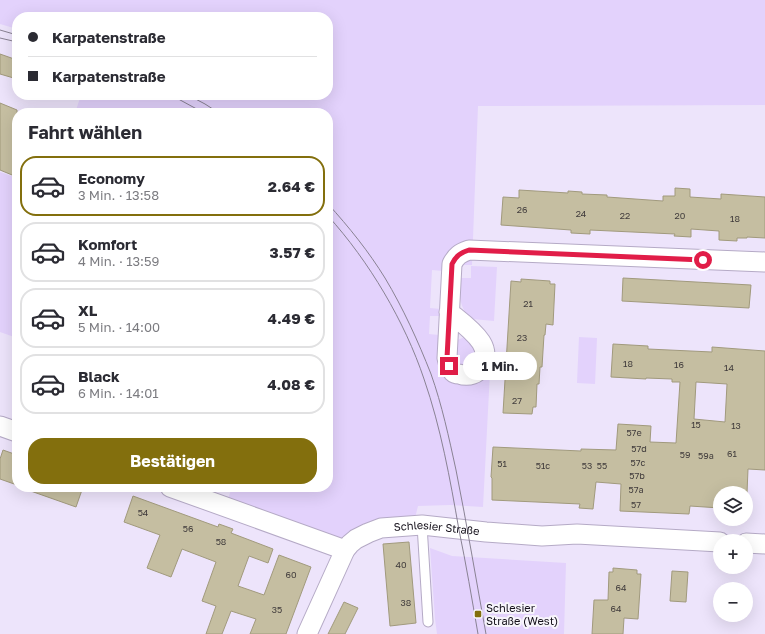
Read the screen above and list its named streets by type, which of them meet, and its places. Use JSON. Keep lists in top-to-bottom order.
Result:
{
  "streets": {
    "street": ["Schlesier Straße"]
  },
  "places": {
    "transit": ["Schlesier Straße (West)"]
  },
  "house_numbers": [
    "26",
    "24",
    "22",
    "20",
    "18",
    "21",
    "23",
    "18",
    "16",
    "14",
    "27",
    "15",
    "13",
    "57e",
    "57d",
    "61",
    "59",
    "59a",
    "57c",
    "51",
    "51c",
    "53",
    "55",
    "57b",
    "57a",
    "57",
    "54",
    "56",
    "58",
    "40",
    "60",
    "64",
    "38",
    "64",
    "35"
  ],
  "page": {
    "banner": ["Karpatenstraße", "Karpatenstraße"],
    "heading": "Fahrt wählen",
    "list": [
      {
        "name": "Economy",
        "note": "3 Min. · 13:58",
        "value": "2.64 €"
      },
      {
        "name": "Komfort",
        "note": "4 Min. · 13:59",
        "value": "3.57 €"
      },
      {
        "name": "XL",
        "note": "5 Min. · 14:00",
        "value": "4.49 €"
      },
      {
        "name": "Black",
        "note": "6 Min. · 14:01",
        "value": "4.08 €"
      }
    ],
    "bubble": "1 Min.",
    "buttons": "Bestätigen",
    "map_buttons": ["+", "−"]
  }
}
